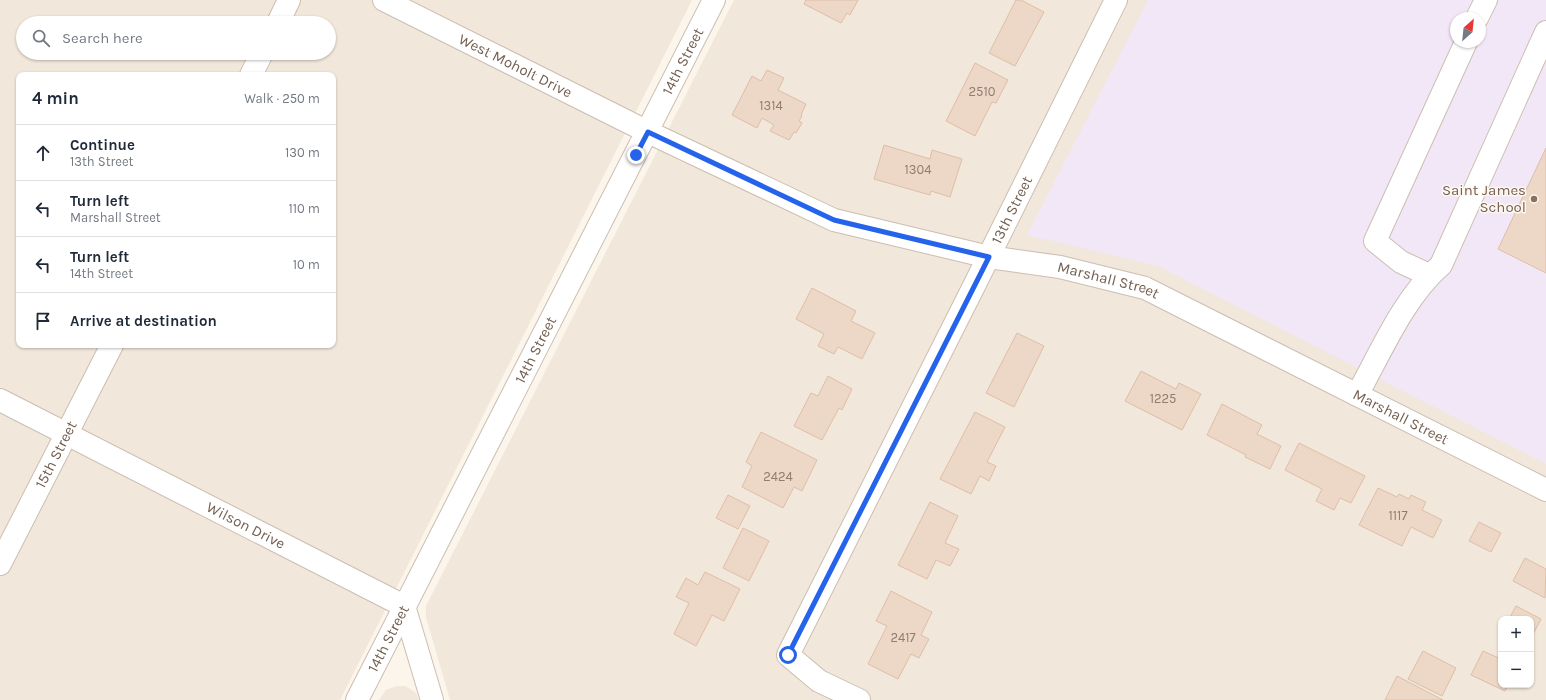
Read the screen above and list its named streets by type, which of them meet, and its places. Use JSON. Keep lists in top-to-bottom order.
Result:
{
  "streets": {
    "street": [
      "14th Street",
      "West Moholt Drive",
      "13th Street",
      "Marshall Street",
      "15th Street",
      "Wilson Drive"
    ]
  },
  "crossings": [
    ["14th Street", "West Moholt Drive"],
    ["14th Street", "Marshall Street"],
    ["14th Street", "Wilson Drive"],
    ["West Moholt Drive", "Marshall Street"],
    ["13th Street", "Marshall Street"],
    ["15th Street", "Wilson Drive"]
  ],
  "places": ["Saint James School"],
  "house_numbers": [
    "2510",
    "1314",
    "1304",
    "1225",
    "2424",
    "1117",
    "2417"
  ],
  "north": "top right",
  "page": {
    "search": "Search here",
    "heading": ["4 min", "Walk · 250 m"],
    "list": [
      ["Continue", "13th Street", "130 m"],
      ["Turn left", "Marshall Street", "110 m"],
      ["Turn left", "14th Street", "10 m"],
      "Arrive at destination"
    ],
    "map_buttons": ["+", "−"]
  }
}
